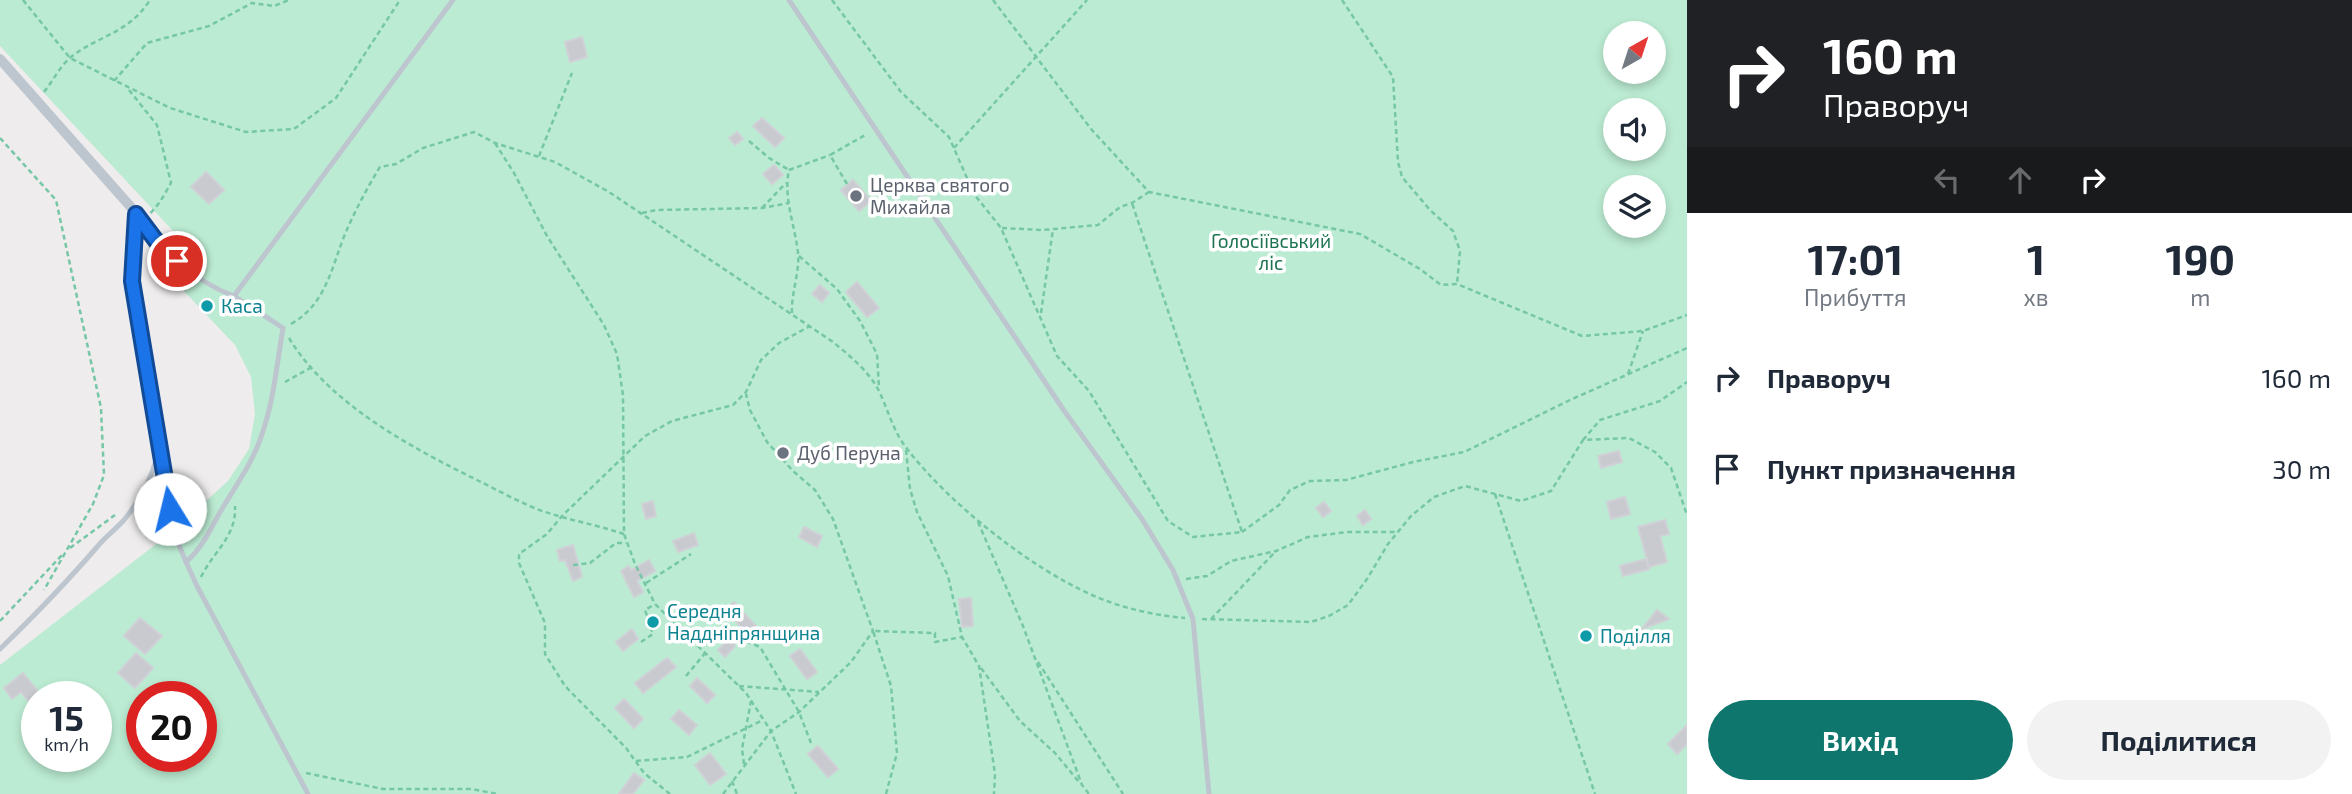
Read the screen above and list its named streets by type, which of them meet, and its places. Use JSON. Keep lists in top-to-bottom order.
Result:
{
  "parks": ["Голосіївський ліс"],
  "places": [
    "Церква святого Михайла",
    "Каса",
    "Дуб Перуна",
    "Середня Наддніпрянщина",
    "Поділля"
  ],
  "north": "top right",
  "page": {
    "turn": ["160 m", "Праворуч"],
    "eta": [
      "17:01",
      "Прибуття",
      "1",
      "хв",
      "190",
      "m"
    ],
    "list": [
      {
        "name": "Праворуч",
        "value": "160 m"
      },
      {
        "name": "Пункт призначення",
        "value": "30 m"
      }
    ],
    "speed": "15 km/h",
    "limit": "20",
    "buttons": ["Вихід", "Поділитися"]
  }
}
